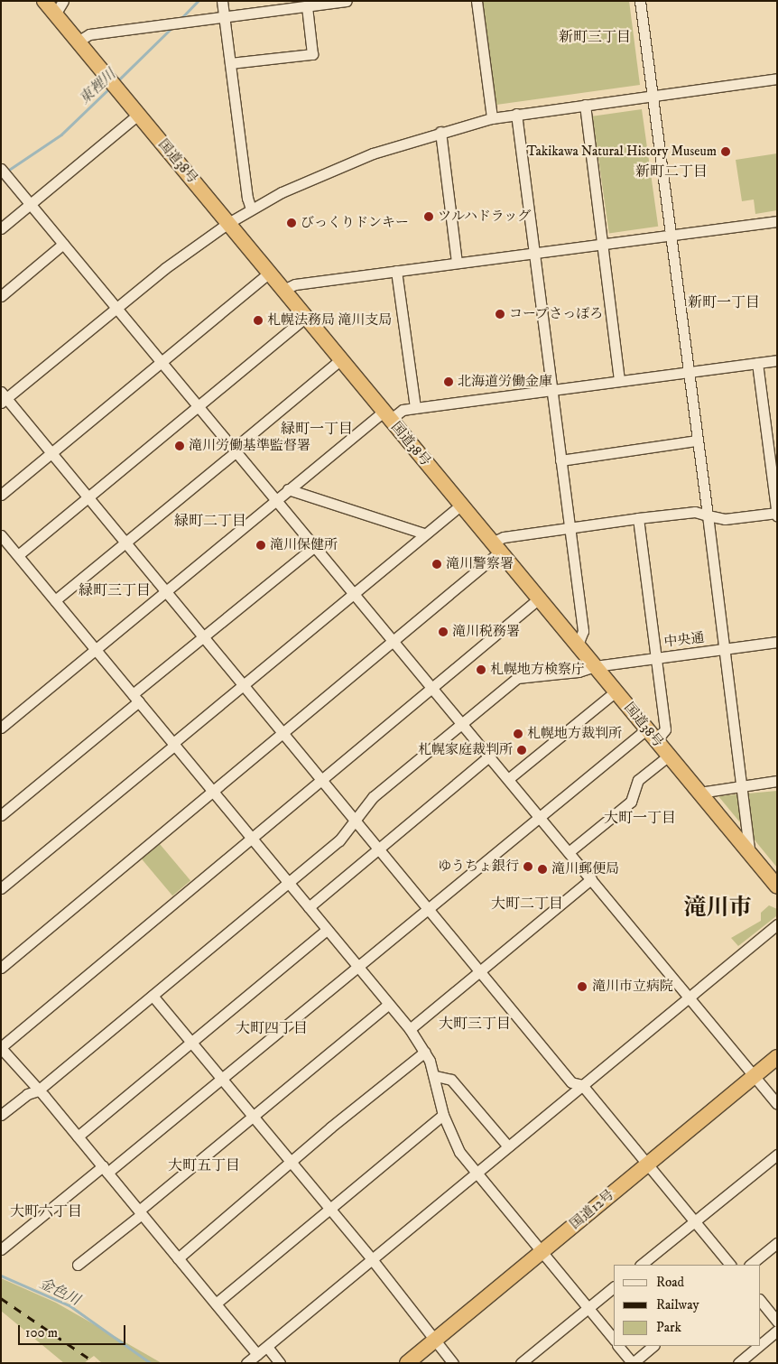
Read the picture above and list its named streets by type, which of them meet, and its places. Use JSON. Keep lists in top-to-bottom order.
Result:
{
  "streets": {
    "highway": ["国道38号", "国道12号"],
    "street": ["中央通"]
  },
  "crossings": [
    ["国道38号", "中央通"]
  ],
  "districts": [
    "新町三丁目",
    "新町二丁目",
    "新町一丁目",
    "緑町一丁目",
    "緑町二丁目",
    "緑町三丁目",
    "大町一丁目",
    "大町二丁目",
    "滝川市",
    "大町三丁目",
    "大町四丁目",
    "大町五丁目",
    "大町六丁目"
  ],
  "water": ["東裡川", "金色川"],
  "places": [
    "Takikawa Natural History Museum",
    "ツルハドラッグ",
    "びっくりドンキー",
    "コープさっぽろ",
    "札幌法務局 滝川支局",
    "北海道労働金庫",
    "滝川労働基準監督署",
    "滝川保健所",
    "滝川警察署",
    "滝川税務署",
    "札幌地方検察庁",
    "札幌地方裁判所",
    "札幌家庭裁判所",
    "ゆうちょ銀行",
    "滝川郵便局",
    "滝川市立病院"
  ],
  "legend": ["Road", "Railway", "Park"],
  "scale_bar": "100 m"
}
